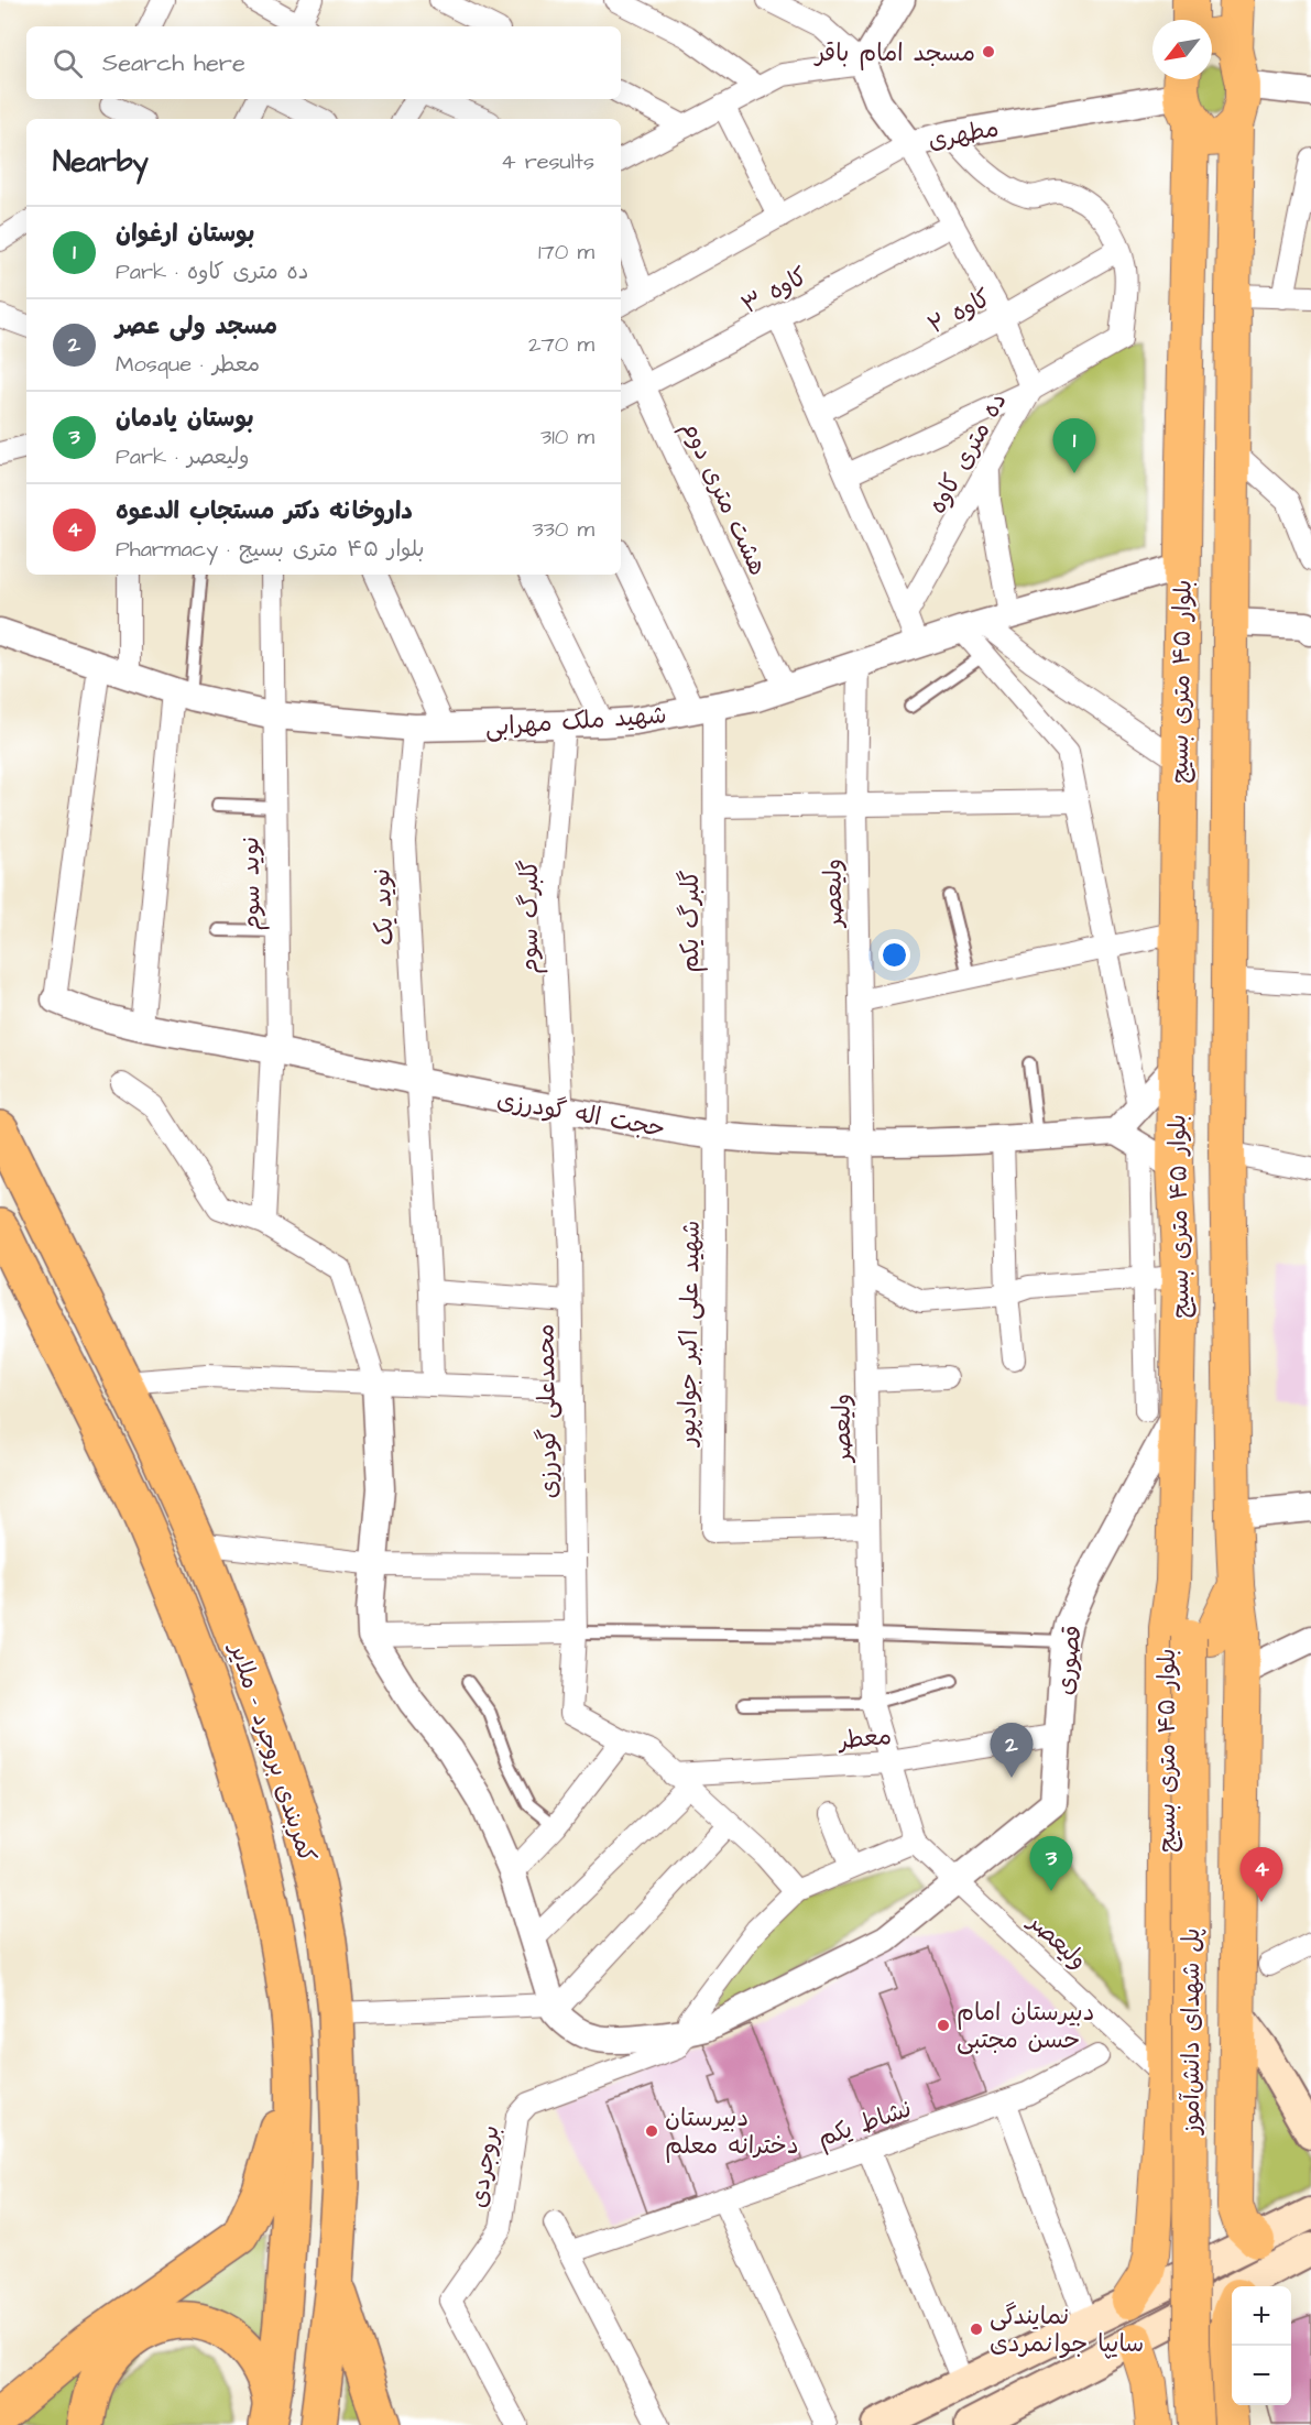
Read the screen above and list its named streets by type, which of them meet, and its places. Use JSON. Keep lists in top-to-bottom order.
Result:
{
  "streets": {
    "highway": ["کمربندی بروجرد - ملایر"],
    "main road": ["بلوار ۴۵ متری بسیج", "پل شهدای دانش‌آموز"],
    "street": [
      "مطهری",
      "کاوه ۳",
      "کاوه ۲",
      "ده متری کاوه",
      "هشت متری دوم",
      "شهید ملک مهرابی",
      "نوید سوم",
      "ولیعصر",
      "نوید یک",
      "گلبرگ سوم",
      "گلبرگ یکم",
      "حجت اله گودرزی",
      "شهید علی اکبر جوادپور",
      "محمدعلی گودرزی",
      "قصوری",
      "معطر",
      "نشاط یکم",
      "بروجردی"
    ]
  },
  "crossings": [
    ["مطهری", "ده متری کاوه"],
    ["مطهری", "بلوار ۴۵ متری بسیج"],
    ["کاوه ۳", "ده متری کاوه"],
    ["کاوه ۳", "هشت متری دوم"],
    ["کاوه ۲", "ده متری کاوه"],
    ["هشت متری دوم", "شهید ملک مهرابی"],
    ["بلوار ۴۵ متری بسیج", "شهید ملک مهرابی"],
    ["بلوار ۴۵ متری بسیج", "ولیعصر"],
    ["بلوار ۴۵ متری بسیج", "قصوری"],
    ["شهید ملک مهرابی", "نوید سوم"],
    ["شهید ملک مهرابی", "ولیعصر"],
    ["شهید ملک مهرابی", "نوید یک"],
    ["شهید ملک مهرابی", "گلبرگ سوم"],
    ["شهید ملک مهرابی", "گلبرگ یکم"],
    ["نوید سوم", "حجت اله گودرزی"],
    ["ولیعصر", "حجت اله گودرزی"],
    ["ولیعصر", "شهید علی اکبر جوادپور"],
    ["ولیعصر", "قصوری"],
    ["ولیعصر", "معطر"],
    ["نوید یک", "حجت اله گودرزی"],
    ["گلبرگ سوم", "حجت اله گودرزی"],
    ["گلبرگ سوم", "محمدعلی گودرزی"],
    ["گلبرگ یکم", "حجت اله گودرزی"],
    ["گلبرگ یکم", "شهید علی اکبر جوادپور"],
    ["حجت اله گودرزی", "شهید علی اکبر جوادپور"],
    ["حجت اله گودرزی", "محمدعلی گودرزی"],
    ["قصوری", "معطر"],
    ["قصوری", "بروجردی"]
  ],
  "places": [
    "مسجد امام باقر",
    "دبیرستان امام حسن مجتبی",
    "دبیرستان دخترانه معلم",
    "نمایندگی سایپا جوانمردی"
  ],
  "north": "bottom left",
  "page": {
    "search": "Search here",
    "heading": ["Nearby", "4 results"],
    "list": [
      {
        "mark": "1",
        "name": "بوستان ارغوان",
        "note": "Park · ده متری کاوه",
        "value": "170 m"
      },
      {
        "mark": "2",
        "name": "مسجد ولی عصر",
        "note": "Mosque · معطر",
        "value": "270 m"
      },
      {
        "mark": "3",
        "name": "بوستان یادمان",
        "note": "Park · ولیعصر",
        "value": "310 m"
      },
      {
        "mark": "4",
        "name": "داروخانه دکتر مستجاب الدعوه",
        "note": "Pharmacy · بلوار ۴۵ متری بسیج",
        "value": "330 m"
      }
    ],
    "pins": [
      "1",
      "2",
      "3",
      "4"
    ],
    "map_buttons": ["+", "−"]
  }
}
